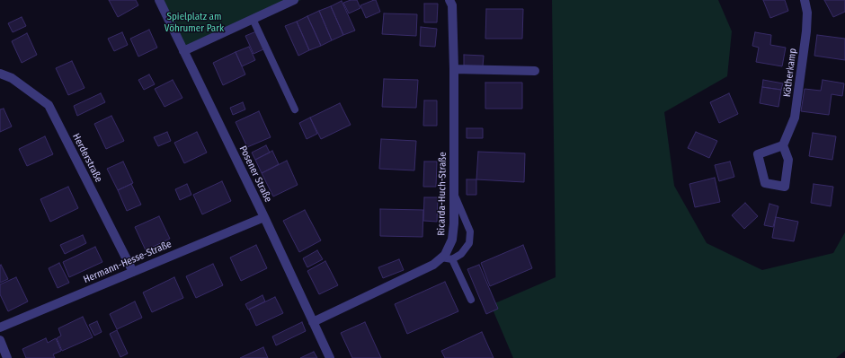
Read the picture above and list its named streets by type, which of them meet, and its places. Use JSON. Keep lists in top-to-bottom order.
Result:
{
  "streets": {
    "street": [
      "Kötherkamp",
      "Herderstraße",
      "Posener Straße",
      "Ricarda-Huch-Straße",
      "Hermann-Hesse-Straße"
    ]
  },
  "crossings": [
    ["Herderstraße", "Hermann-Hesse-Straße"],
    ["Posener Straße", "Ricarda-Huch-Straße"],
    ["Posener Straße", "Hermann-Hesse-Straße"]
  ],
  "parks": ["Spielplatz am Vöhrumer Park"]
}
